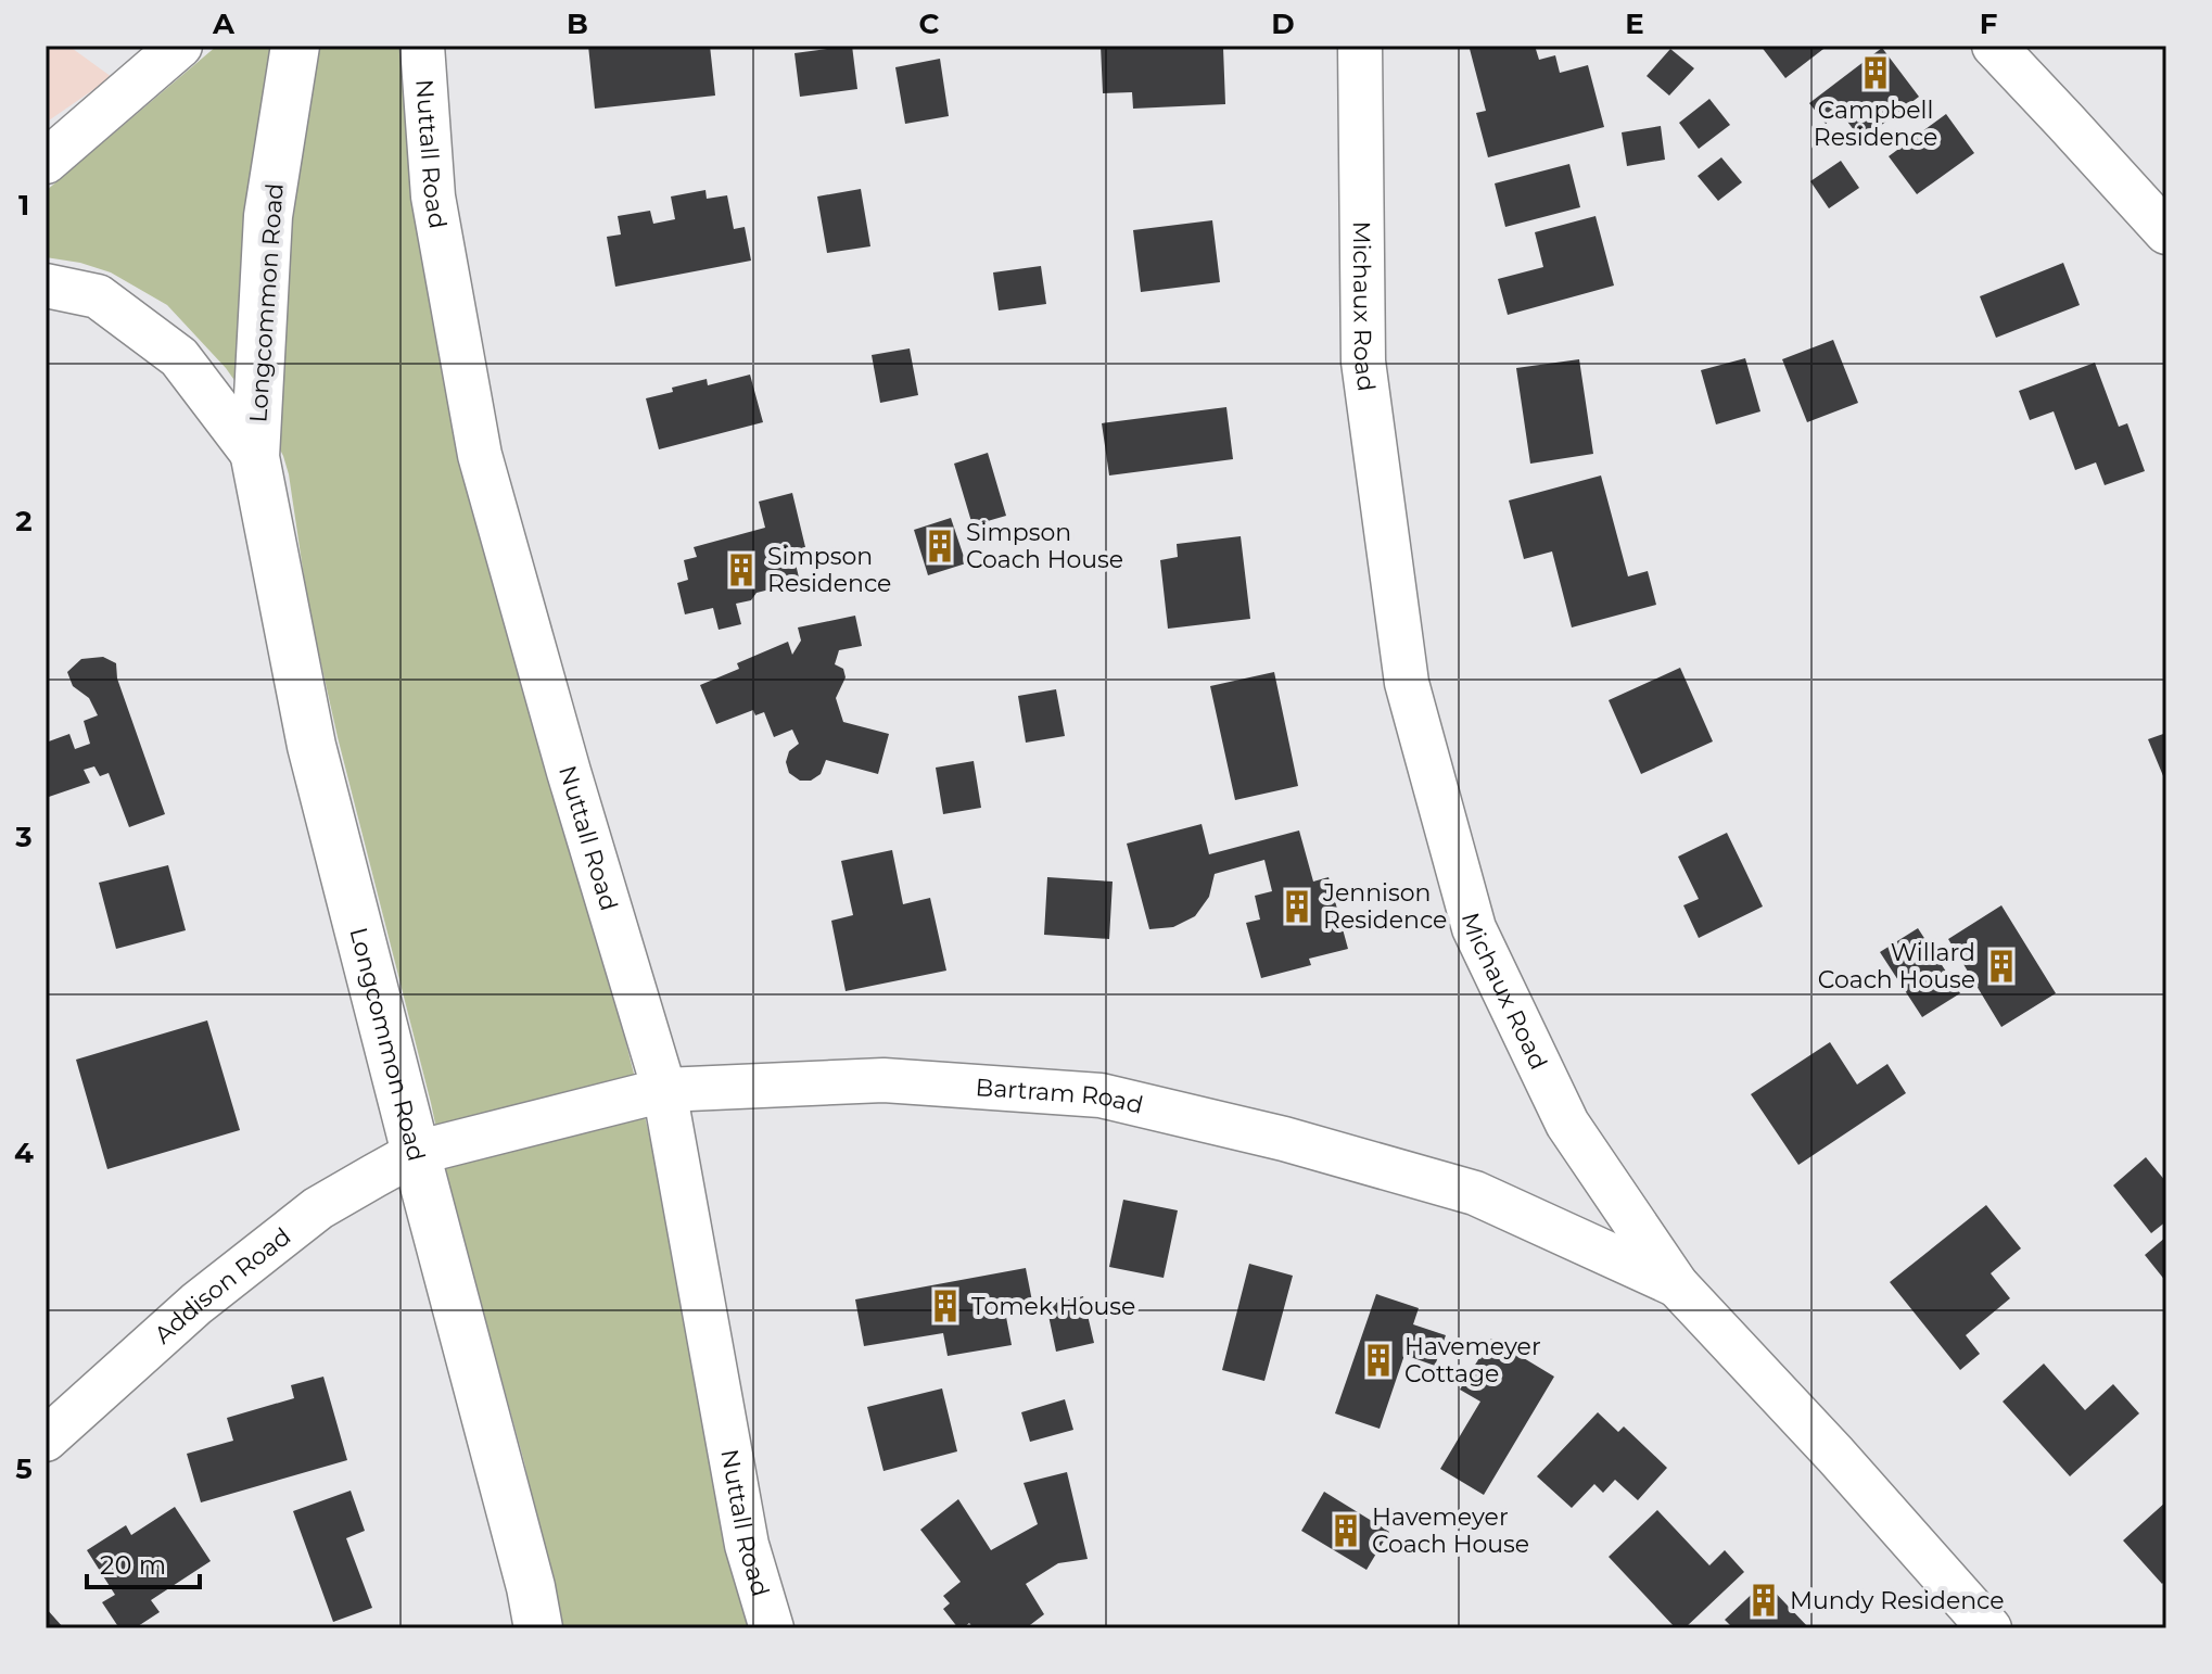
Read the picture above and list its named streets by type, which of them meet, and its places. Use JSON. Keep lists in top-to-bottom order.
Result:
{
  "streets": {
    "street": [
      "Nuttall Road",
      "Longcommon Road",
      "Michaux Road",
      "Bartram Road",
      "Addison Road"
    ]
  },
  "crossings": [
    ["Nuttall Road", "Bartram Road"],
    ["Longcommon Road", "Bartram Road"],
    ["Longcommon Road", "Addison Road"],
    ["Michaux Road", "Bartram Road"],
    ["Bartram Road", "Addison Road"]
  ],
  "places": {
    "building": [
      "Campbell Residence",
      "Simpson Coach House",
      "Simpson Residence",
      "Jennison Residence",
      "Willard Coach House",
      "Tomek House",
      "Havemeyer Cottage",
      "Havemeyer Coach House",
      "Mundy Residence"
    ]
  },
  "scale_bar": "20 m",
  "grid": {
    "columns": [
      "A",
      "B",
      "C",
      "D",
      "E",
      "F"
    ],
    "rows": [
      "1",
      "2",
      "3",
      "4",
      "5"
    ]
  }
}
